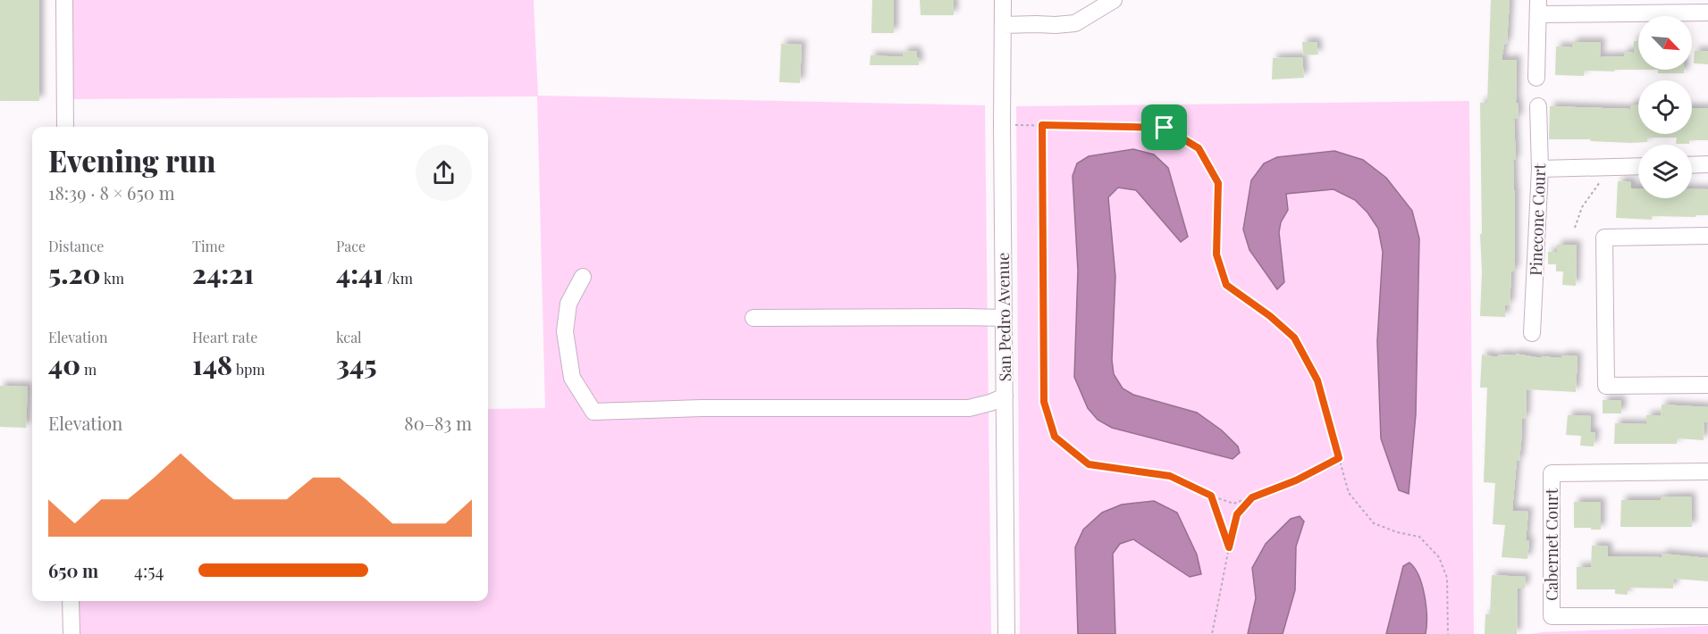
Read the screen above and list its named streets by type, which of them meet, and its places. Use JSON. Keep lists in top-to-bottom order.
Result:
{
  "streets": {
    "street": ["Pinecone Court", "San Pedro Avenue", "Cabernet Court"]
  },
  "north": "bottom right",
  "page": {
    "heading": ["Evening run", "18:39 · 8 × 650 m"],
    "stats": [
      ["Distance", "5.20 km"],
      ["Time", "24:21"],
      ["Pace", "4:41 /km"],
      ["Elevation", "40 m"],
      ["Heart rate", "148 bpm"],
      ["kcal", "345"]
    ],
    "chart": ["Elevation", "80–83 m"],
    "list": [
      {
        "name": "650 m",
        "note": "4:54"
      }
    ]
  }
}
